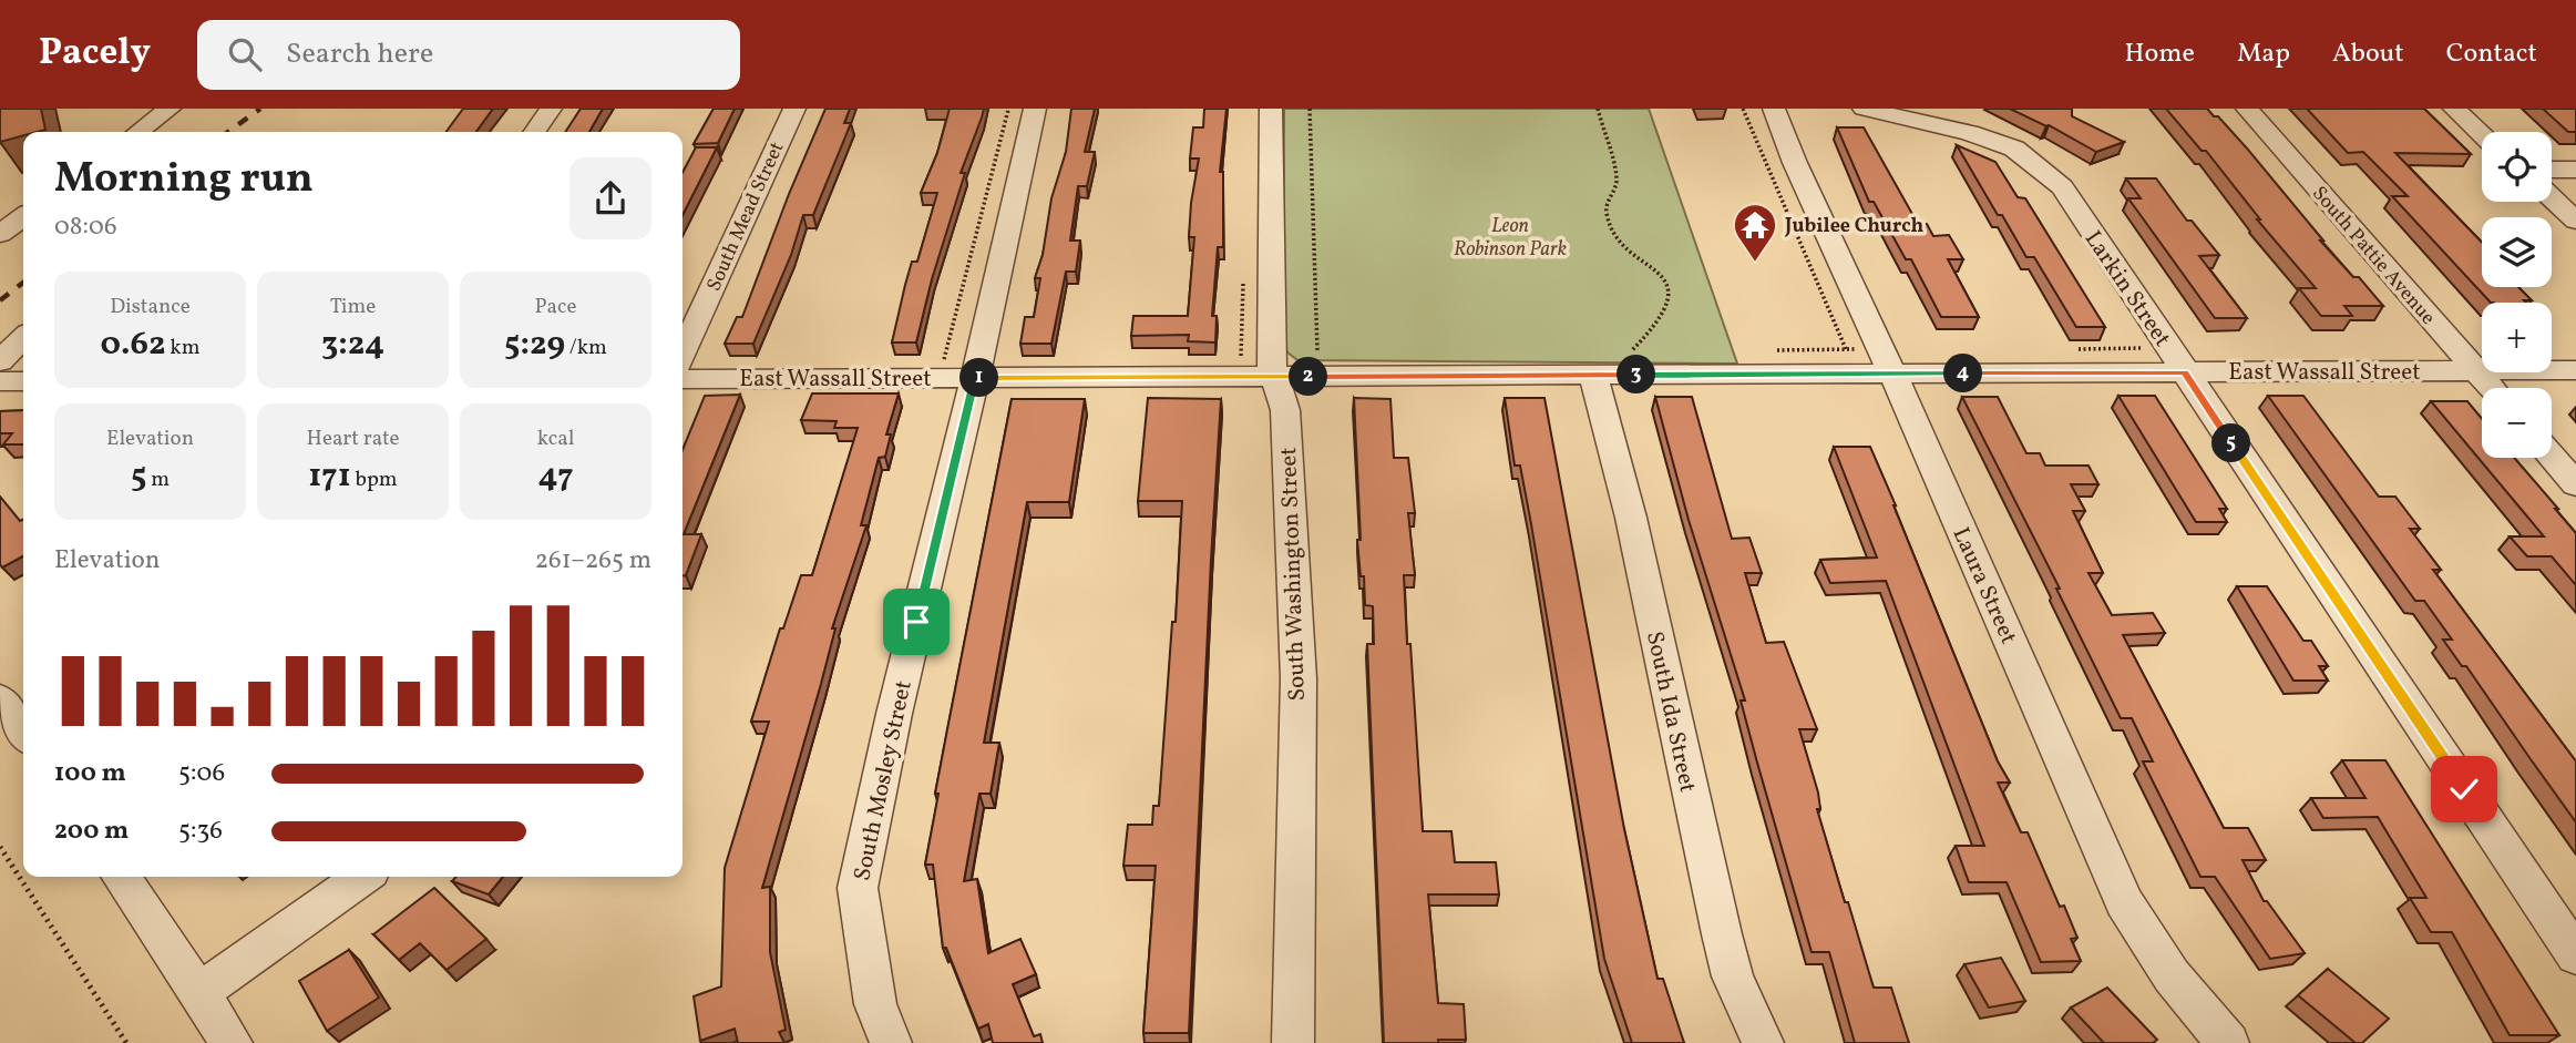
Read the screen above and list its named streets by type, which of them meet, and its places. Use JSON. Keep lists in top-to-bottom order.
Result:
{
  "streets": {
    "street": [
      "South Mead Street",
      "South Pattie Avenue",
      "Larkin Street",
      "East Wassall Street",
      "South Washington Street",
      "Laura Street",
      "South Ida Street",
      "South Mosley Street"
    ]
  },
  "crossings": [
    ["South Pattie Avenue", "East Wassall Street"],
    ["Larkin Street", "East Wassall Street"],
    ["East Wassall Street", "South Washington Street"],
    ["East Wassall Street", "Laura Street"],
    ["East Wassall Street", "South Ida Street"],
    ["East Wassall Street", "South Mosley Street"]
  ],
  "parks": ["Leon Robinson Park"],
  "places": {
    "temple": ["Jubilee Church"]
  },
  "page": {
    "header": "Pacely",
    "search": "Search here",
    "nav": [
      "Home",
      "Map",
      "About",
      "Contact"
    ],
    "map_buttons": ["+", "−"],
    "heading": ["Morning run", "08:06"],
    "stats": [
      ["Distance", "0.62 km"],
      ["Time", "3:24"],
      ["Pace", "5:29 /km"],
      ["Elevation", "5 m"],
      ["Heart rate", "171 bpm"],
      ["kcal", "47"]
    ],
    "pins": [
      "4",
      "3",
      "2",
      "1",
      "5"
    ],
    "chart": ["Elevation", "261–265 m"],
    "list": [
      {
        "name": "100 m",
        "note": "5:06"
      },
      {
        "name": "200 m",
        "note": "5:36"
      }
    ]
  }
}
